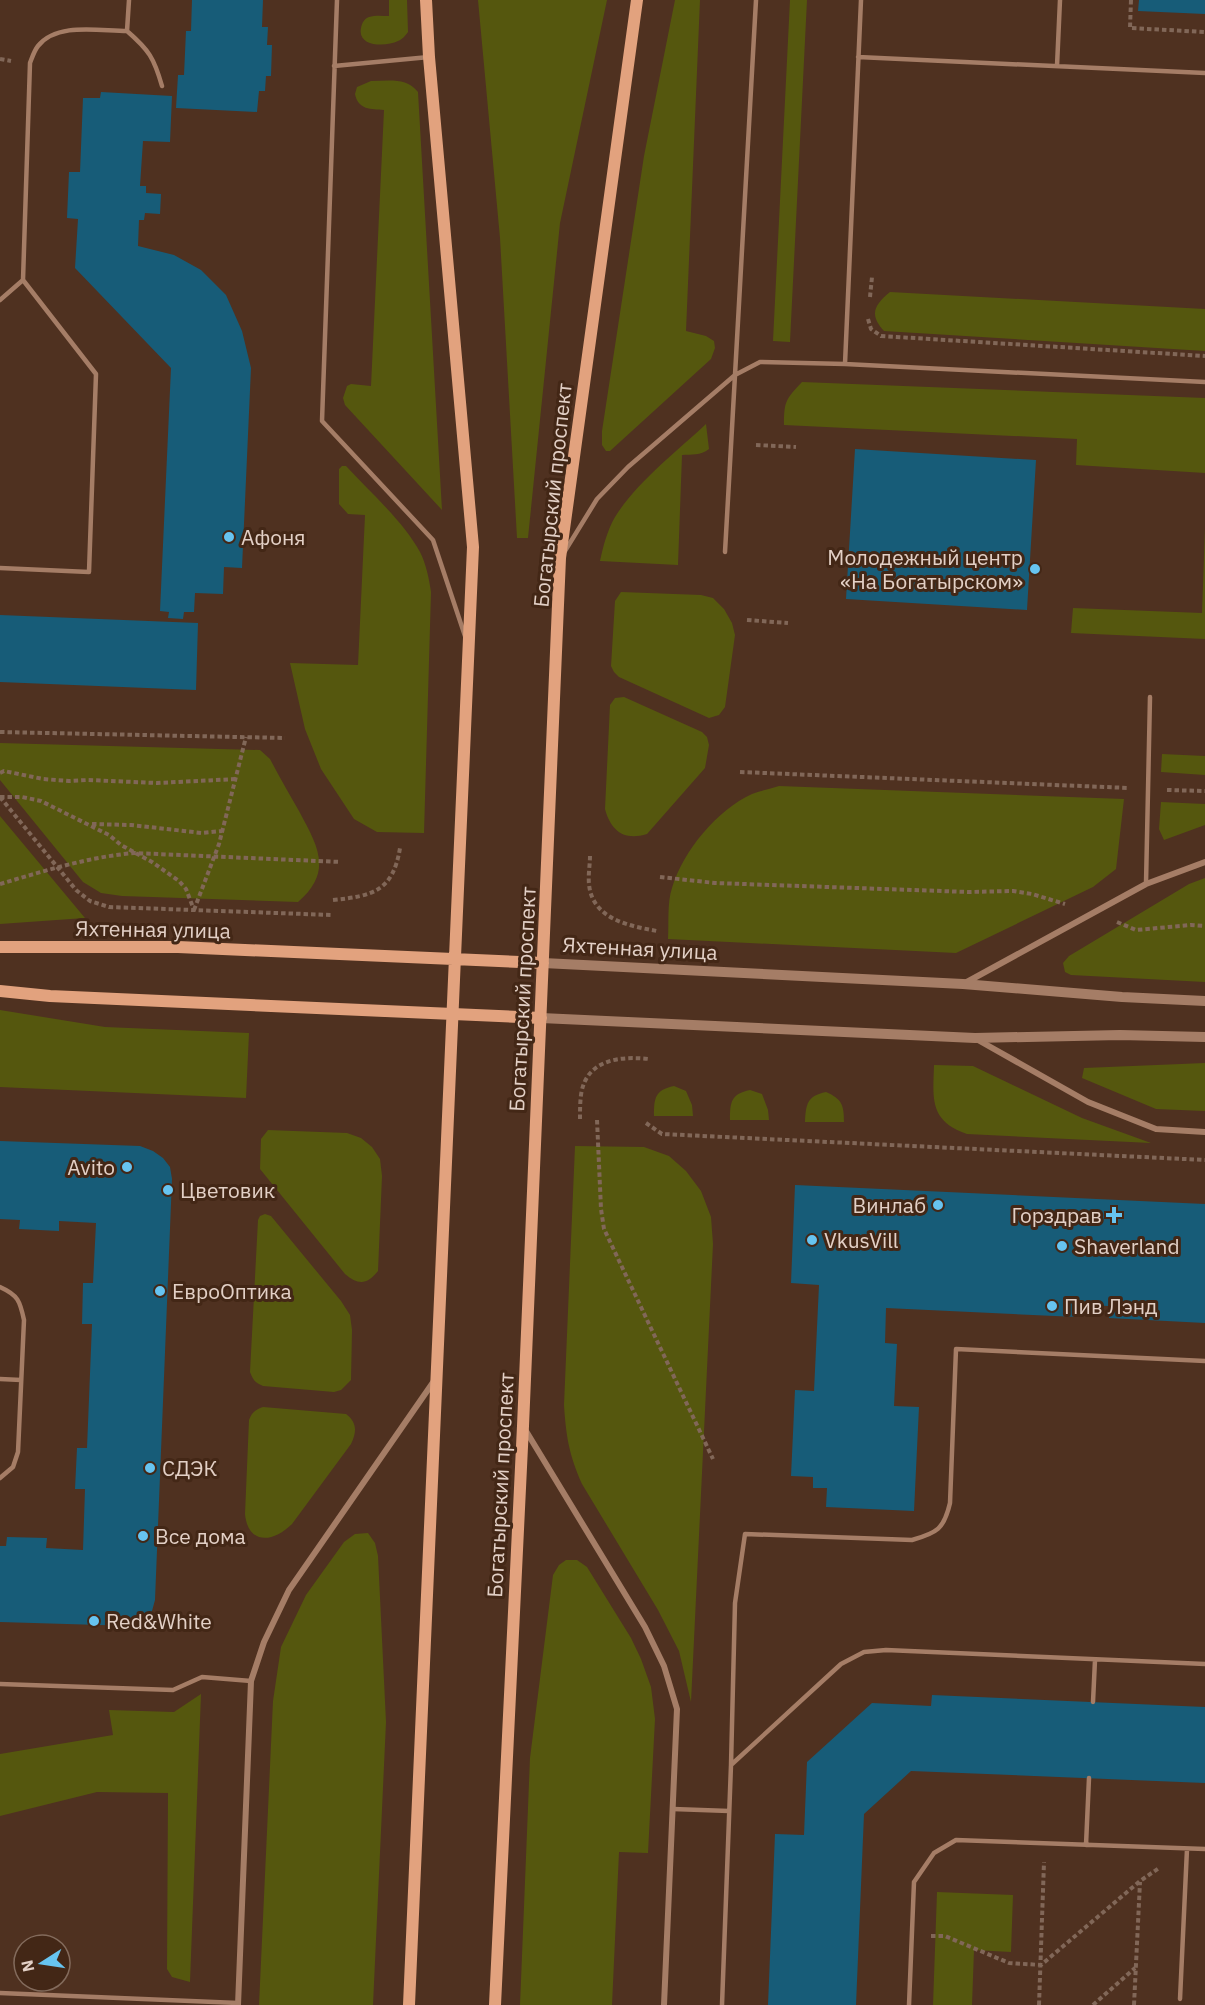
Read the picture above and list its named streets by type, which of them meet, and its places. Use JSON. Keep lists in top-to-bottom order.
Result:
{
  "streets": {
    "main road": ["Богатырский проспект", "Яхтенная улица"]
  },
  "crossings": [
    ["Богатырский проспект", "Яхтенная улица"]
  ],
  "places": {
    "other": [
      "Афоня",
      "Молодежный центр «На Богатырском»",
      "Avito",
      "Цветовик",
      "Винлаб",
      "VkusVill",
      "Shaverland",
      "ЕвроОптика",
      "Пив Лэнд",
      "СДЭК",
      "Все дома",
      "Red&White"
    ],
    "health": ["Горздрав"]
  },
  "north": "left"
}
